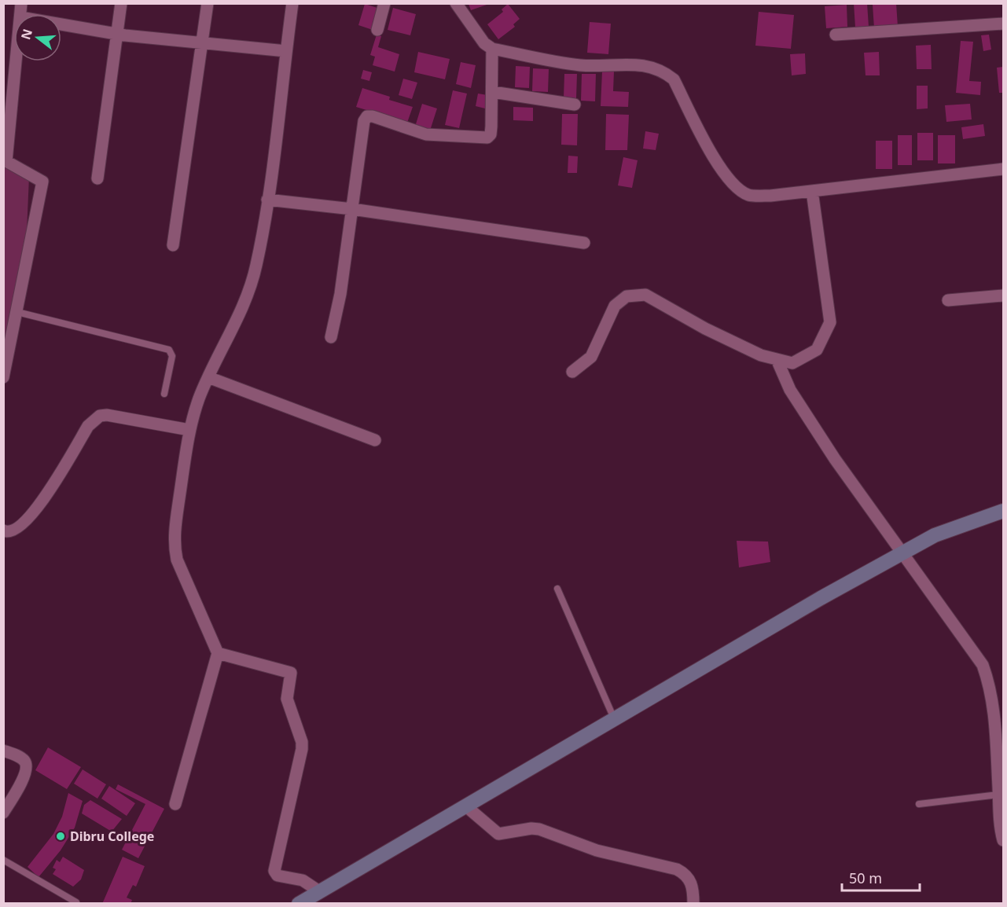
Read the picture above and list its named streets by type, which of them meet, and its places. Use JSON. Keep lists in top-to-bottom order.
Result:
{
  "places": ["Dibru College"],
  "scale_bar": "50 m",
  "north": "left"
}
